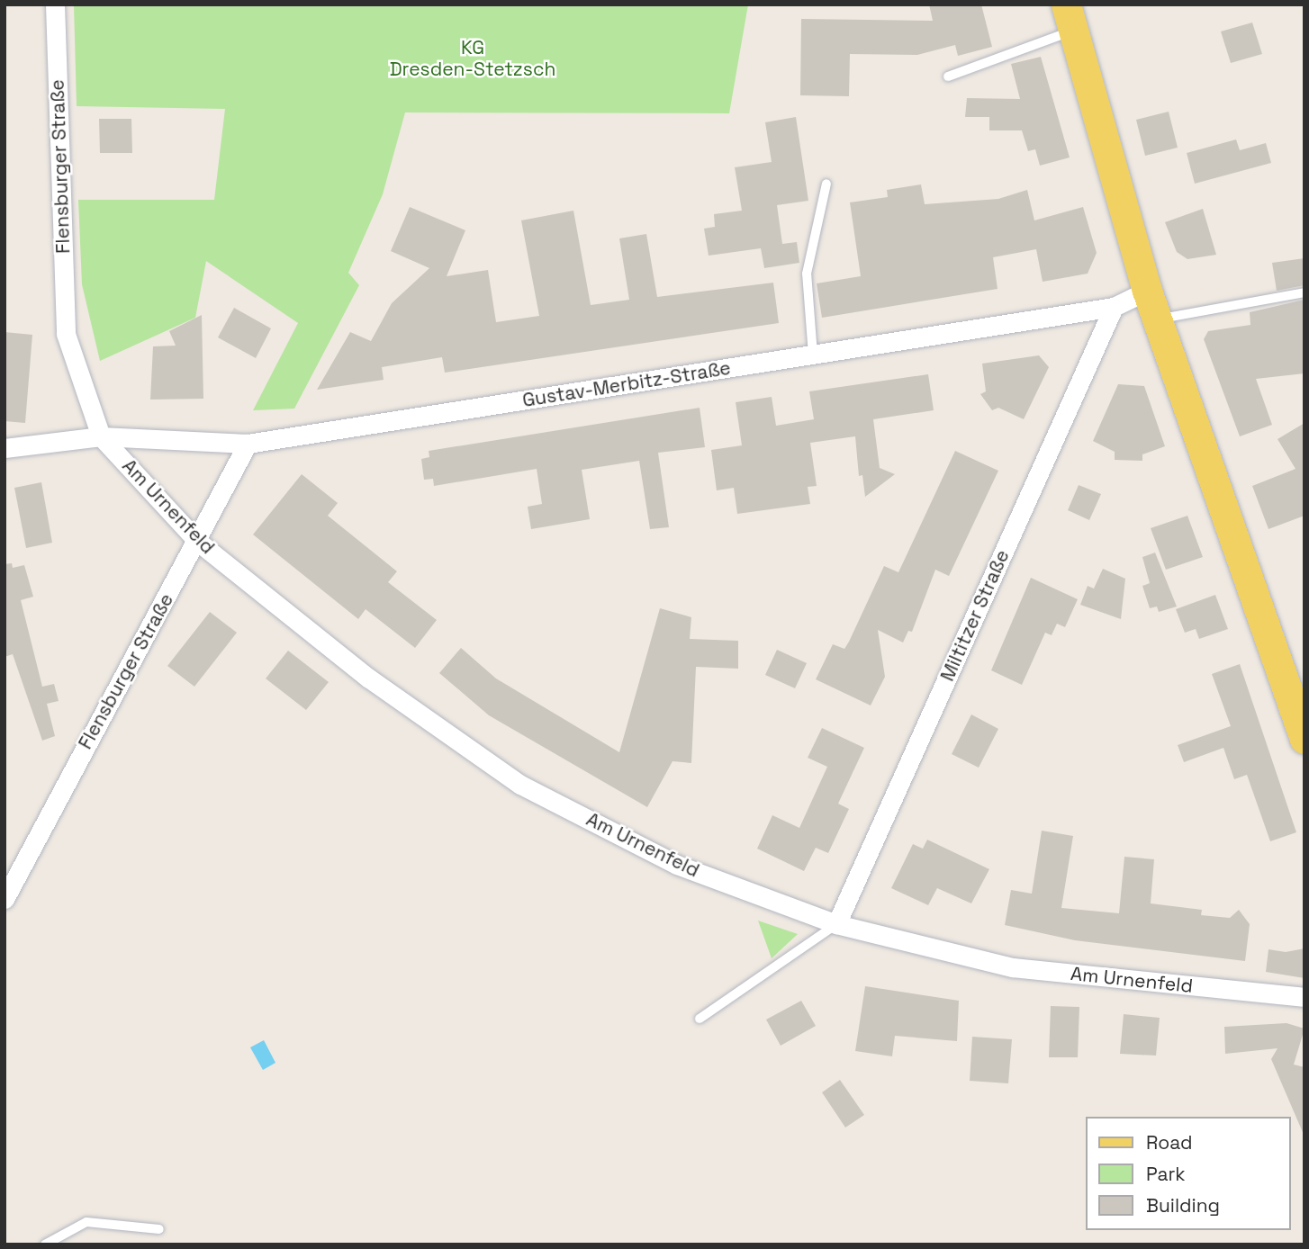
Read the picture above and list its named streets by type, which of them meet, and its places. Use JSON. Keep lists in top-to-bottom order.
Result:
{
  "streets": {
    "street": [
      "Flensburger Straße",
      "Gustav-Merbitz-Straße",
      "Am Urnenfeld",
      "Miltitzer Straße"
    ]
  },
  "crossings": [
    ["Flensburger Straße", "Gustav-Merbitz-Straße"],
    ["Flensburger Straße", "Am Urnenfeld"],
    ["Gustav-Merbitz-Straße", "Am Urnenfeld"],
    ["Gustav-Merbitz-Straße", "Miltitzer Straße"],
    ["Am Urnenfeld", "Miltitzer Straße"]
  ],
  "parks": ["KG Dresden-Stetzsch"],
  "legend": ["Road", "Park", "Building"]
}
